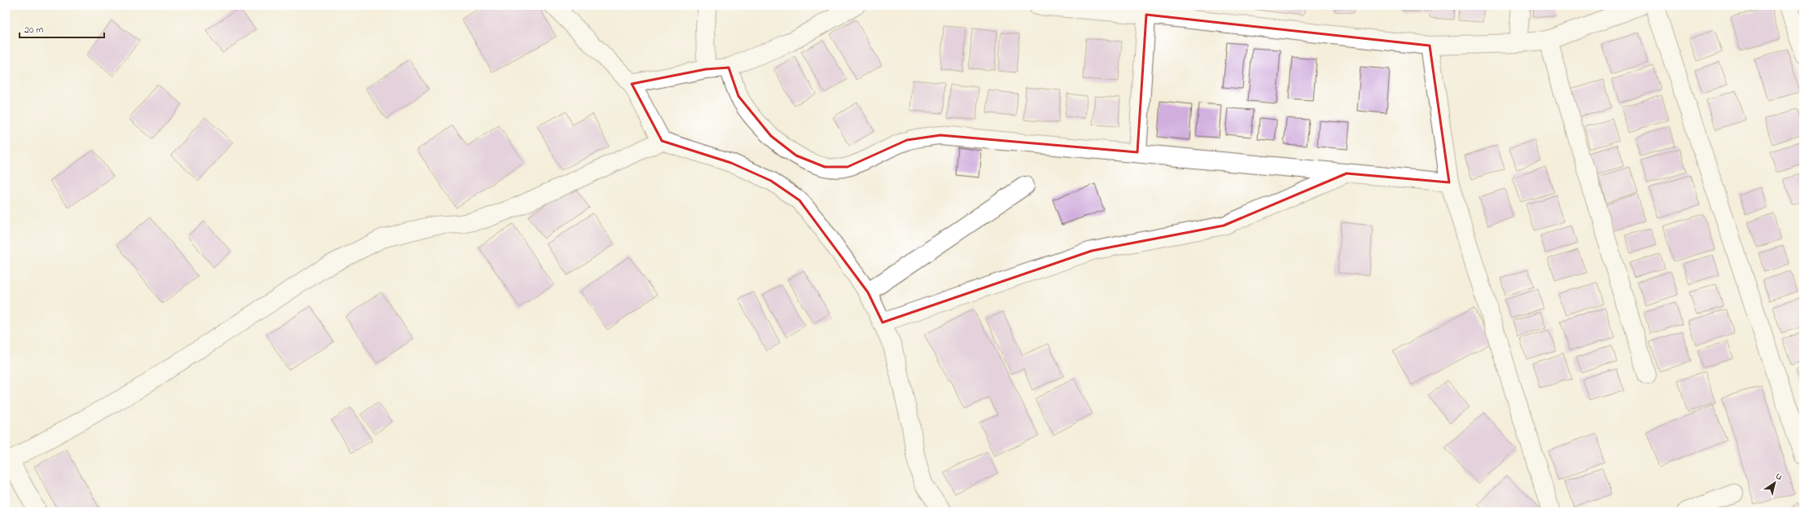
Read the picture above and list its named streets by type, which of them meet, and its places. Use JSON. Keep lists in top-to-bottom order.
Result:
{
  "scale_bar": "20 m",
  "north": "top right"
}
